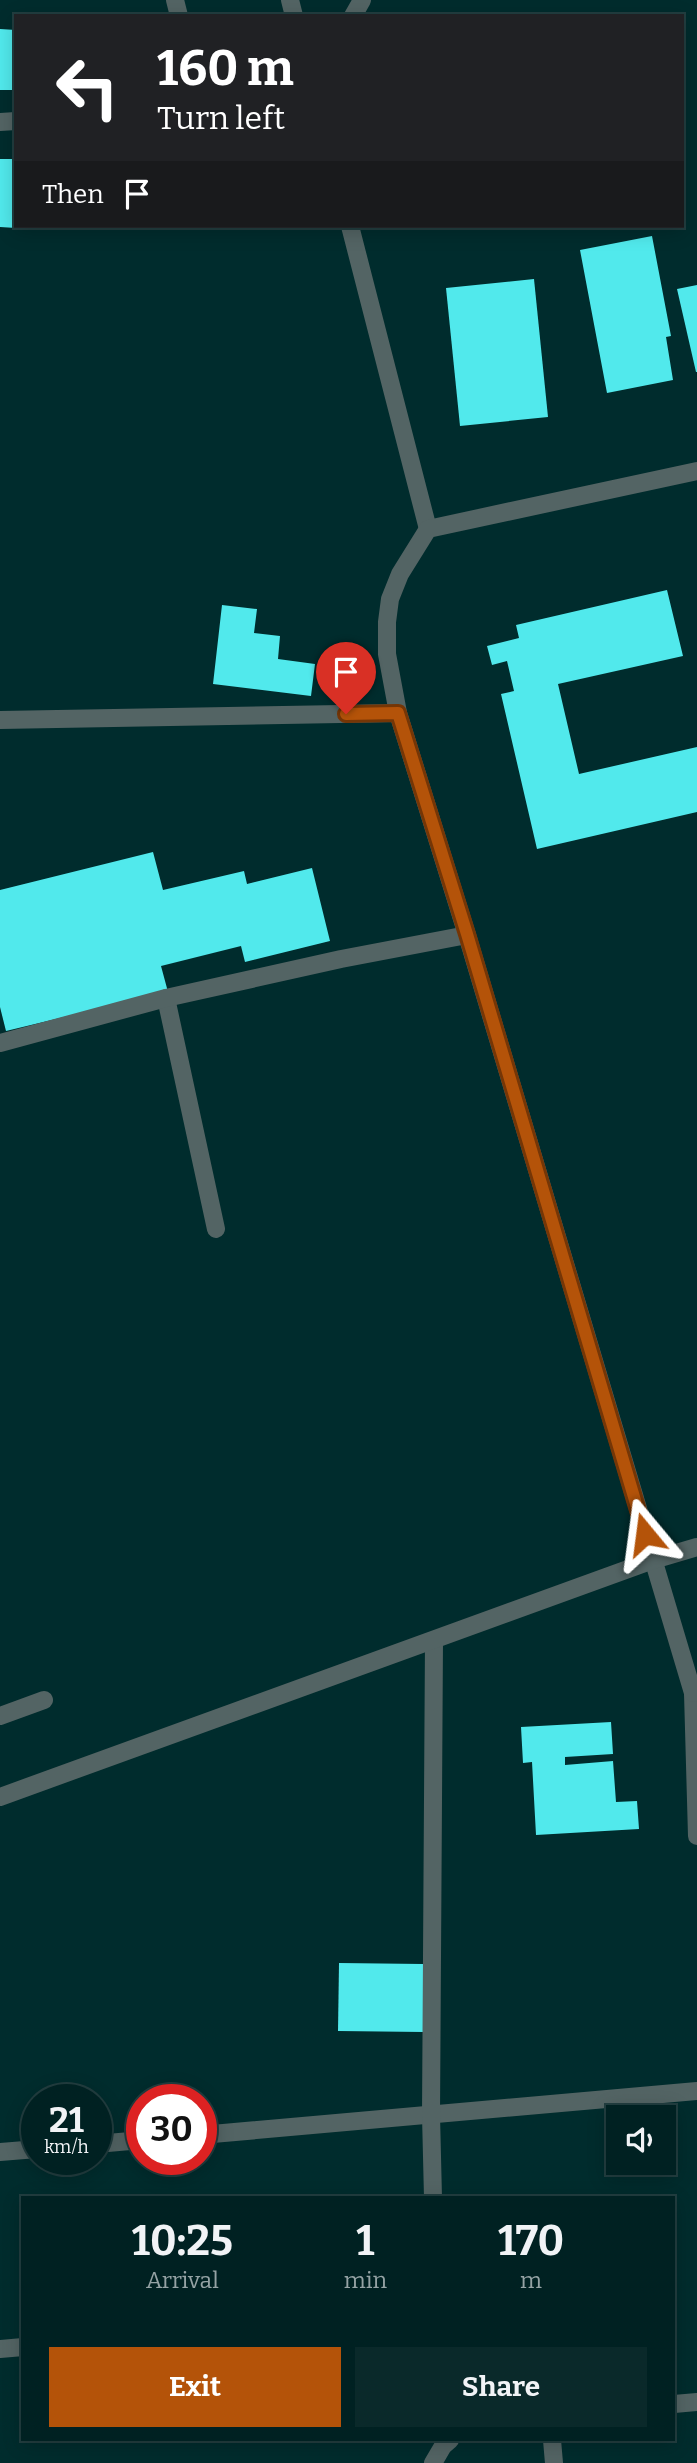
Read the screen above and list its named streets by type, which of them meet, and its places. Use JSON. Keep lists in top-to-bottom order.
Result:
{
  "page": {
    "turn": ["160 m", "Turn left"],
    "then": "Then",
    "speed": "21 km/h",
    "limit": "30",
    "eta": [
      "10:25",
      "Arrival",
      "1",
      "min",
      "170",
      "m"
    ],
    "buttons": ["Exit", "Share"]
  }
}
